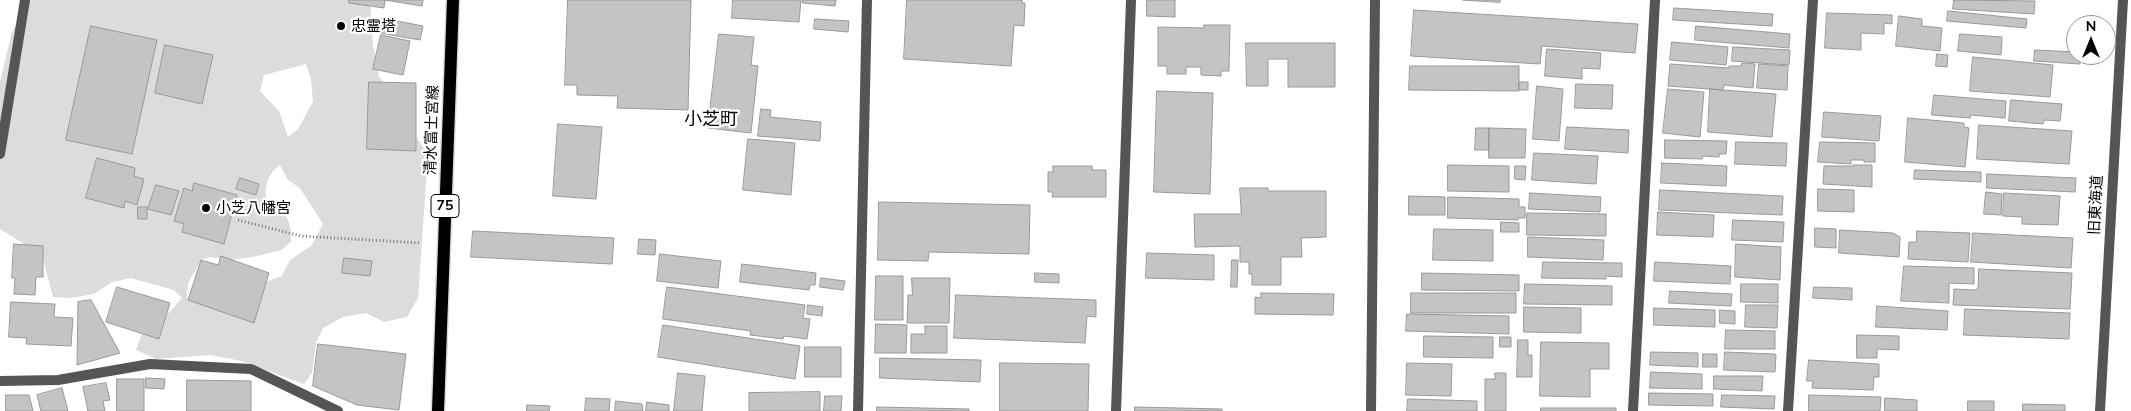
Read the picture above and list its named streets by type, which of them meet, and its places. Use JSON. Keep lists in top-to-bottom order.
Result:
{
  "streets": {
    "main road": ["清水富士宮線", "75"],
    "street": ["旧東海道"]
  },
  "districts": ["小芝町"],
  "places": ["忠霊塔", "小芝八幡宮"],
  "north": "top"
}
